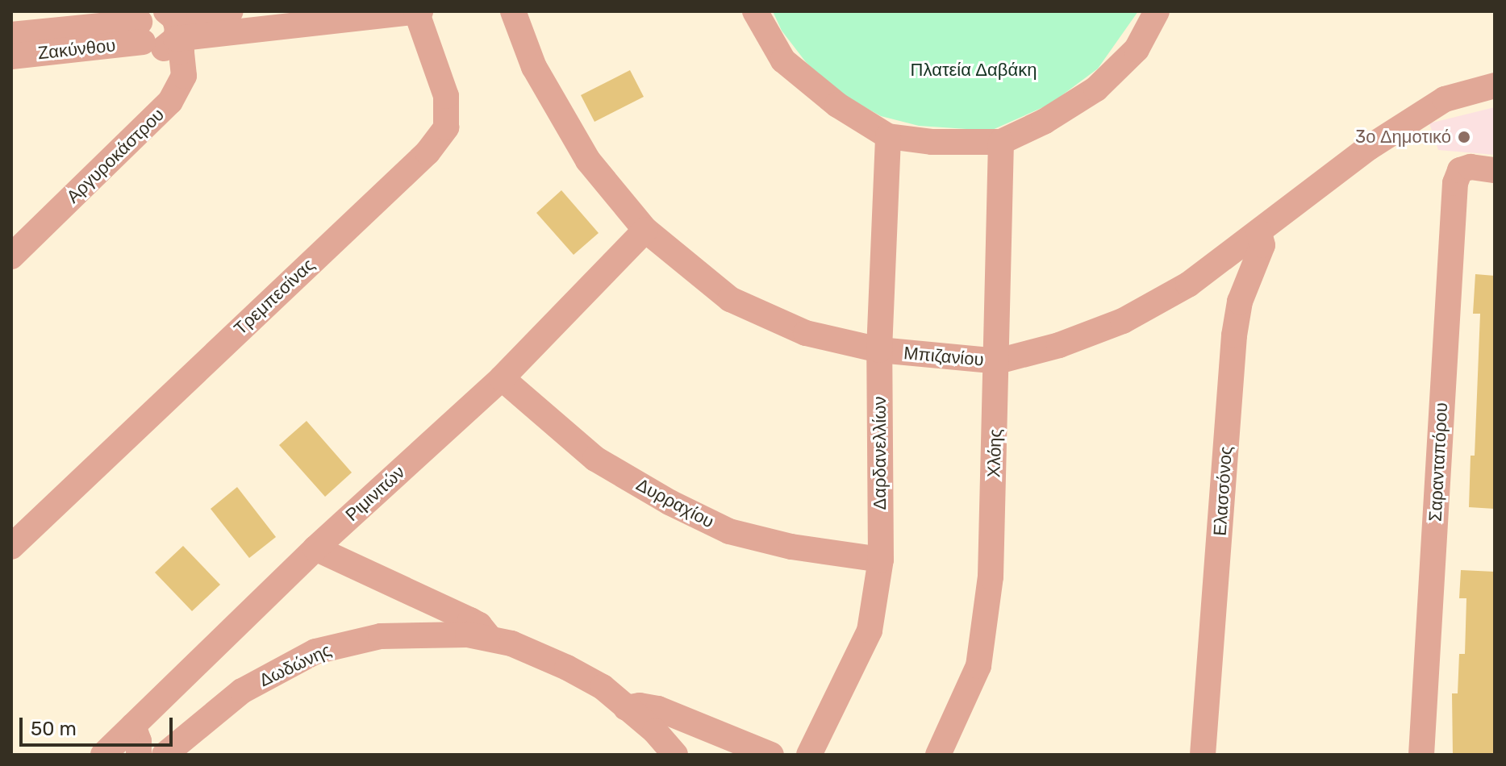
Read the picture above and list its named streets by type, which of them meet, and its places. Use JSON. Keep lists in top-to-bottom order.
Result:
{
  "streets": {
    "street": [
      "Ζακύνθου",
      "Αργυροκάστρου",
      "Τρεμπεσίνας",
      "Μπιζανίου",
      "Δαρδανελλίων",
      "Χλόης",
      "Σαρανταπόρου",
      "Ελασσόνος",
      "Ριμινιτών",
      "Δυρραχίου",
      "Δωδώνης"
    ]
  },
  "crossings": [
    ["Ζακύνθου", "Αργυροκάστρου"],
    ["Ζακύνθου", "Τρεμπεσίνας"],
    ["Μπιζανίου", "Δαρδανελλίων"],
    ["Μπιζανίου", "Χλόης"],
    ["Μπιζανίου", "Ελασσόνος"],
    ["Μπιζανίου", "Ριμινιτών"],
    ["Δαρδανελλίων", "Δυρραχίου"],
    ["Ριμινιτών", "Δυρραχίου"],
    ["Ριμινιτών", "Δωδώνης"]
  ],
  "parks": ["Πλατεία Δαβάκη"],
  "places": ["3ο Δημοτικό"],
  "scale_bar": "50 m"
}
